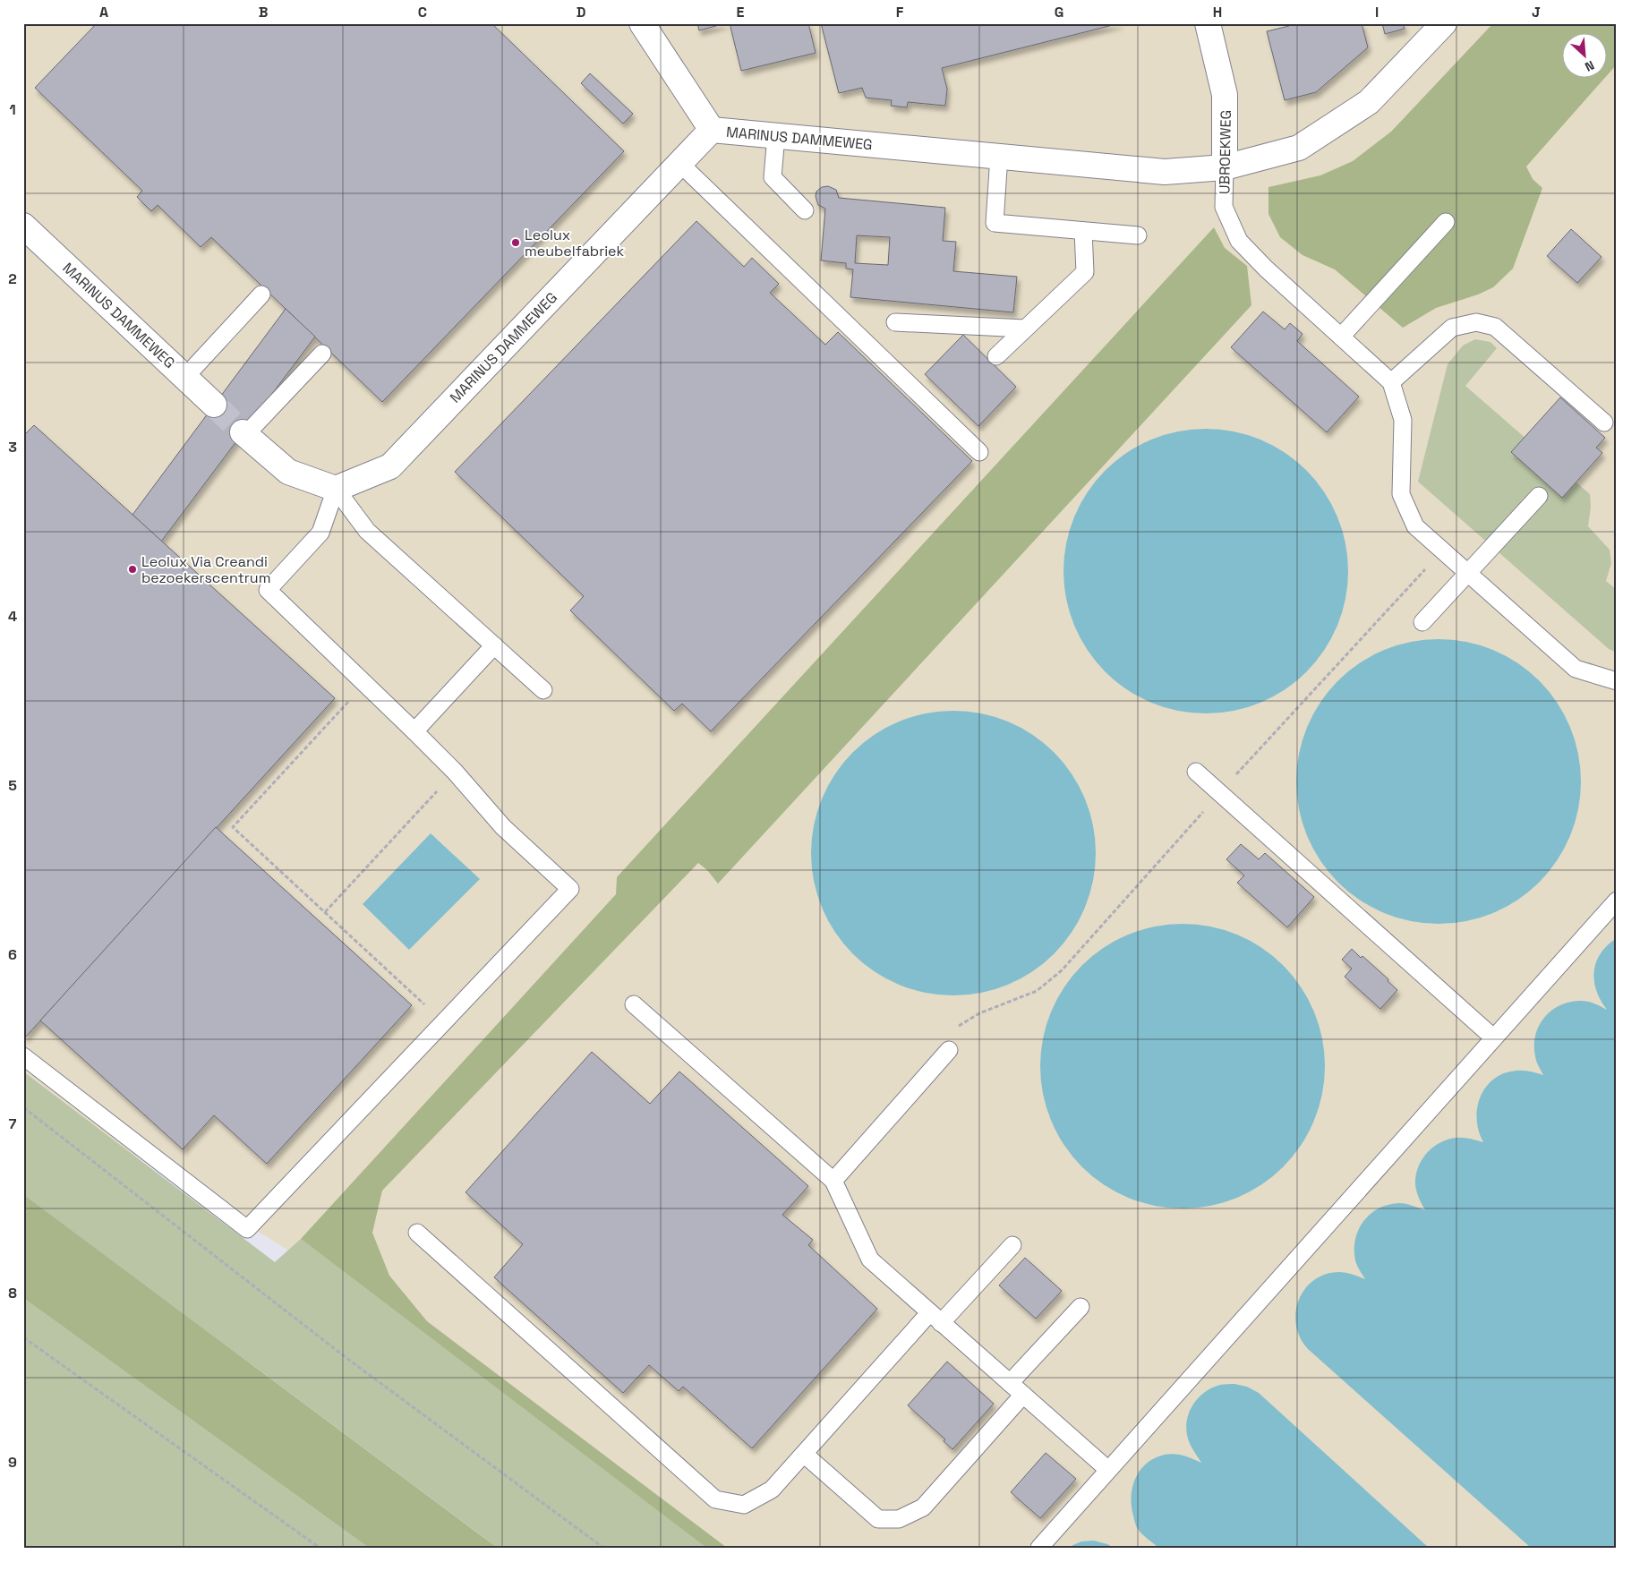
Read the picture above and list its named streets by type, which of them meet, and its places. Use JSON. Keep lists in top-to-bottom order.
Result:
{
  "streets": {
    "street": ["MARINUS DAMMEWEG", "UBROEKWEG"]
  },
  "crossings": [
    ["MARINUS DAMMEWEG", "UBROEKWEG"]
  ],
  "places": ["Leolux meubelfabriek", "Leolux Via Creandi bezoekerscentrum"],
  "north": "bottom right",
  "grid": {
    "columns": [
      "A",
      "B",
      "C",
      "D",
      "E",
      "F",
      "G",
      "H",
      "I",
      "J"
    ],
    "rows": [
      "1",
      "2",
      "3",
      "4",
      "5",
      "6",
      "7",
      "8",
      "9"
    ]
  }
}
